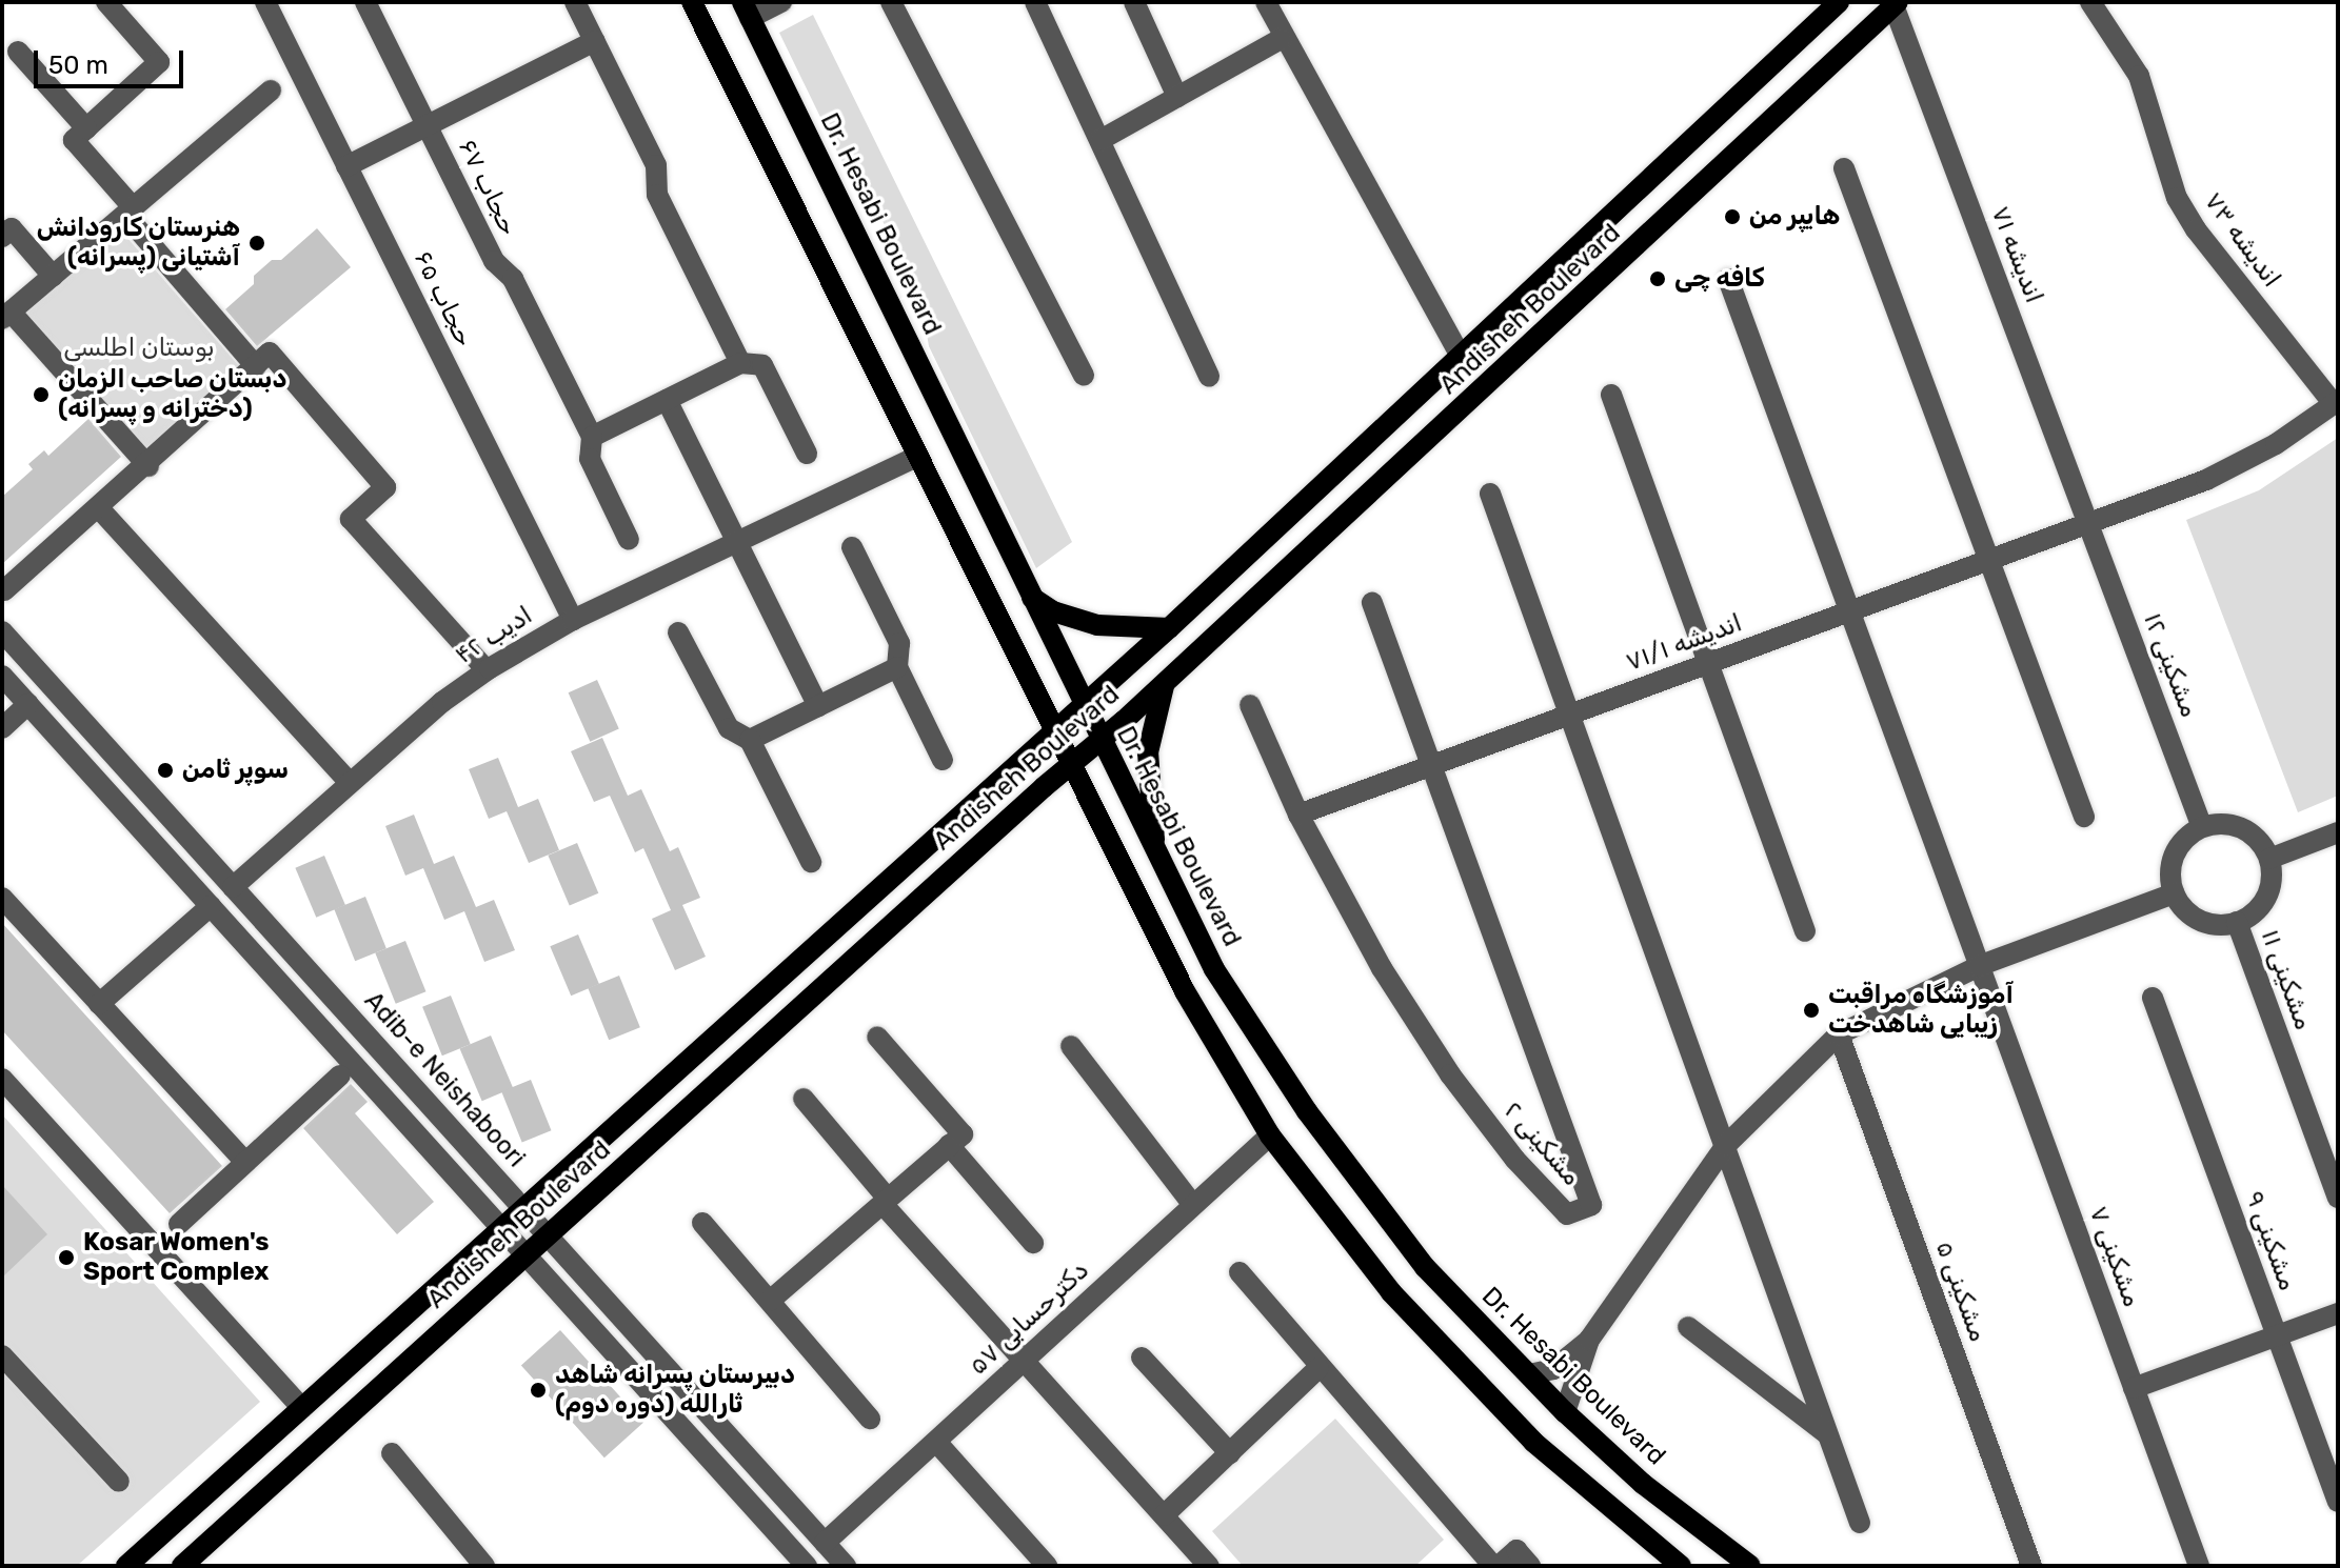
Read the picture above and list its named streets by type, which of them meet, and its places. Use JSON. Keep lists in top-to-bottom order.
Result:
{
  "streets": {
    "main road": ["Dr. Hesabi Boulevard", "Andisheh Boulevard"],
    "street": [
      "حجاب ۶۷",
      "اندیشه ۷۳",
      "اندیشه ۷۱",
      "حجاب ۶۵",
      "ادیب ۴۲",
      "اندیشه ۷۱/۱",
      "مشکینی ۱۲",
      "مشکینی ۱۱",
      "Adib-e Neishaboori",
      "مشکینی ۲",
      "مشکینی ۹",
      "مشکینی ۷",
      "مشکینی ۵",
      "دکترحسابی ۵۷"
    ]
  },
  "crossings": [
    ["Dr. Hesabi Boulevard", "Andisheh Boulevard"],
    ["اندیشه ۷۳", "اندیشه ۷۱/۱"],
    ["اندیشه ۷۱", "Andisheh Boulevard"],
    ["اندیشه ۷۱", "اندیشه ۷۱/۱"],
    ["اندیشه ۷۱", "مشکینی ۱۲"],
    ["حجاب ۶۵", "ادیب ۴۲"],
    ["Andisheh Boulevard", "Adib-e Neishaboori"],
    ["ادیب ۴۲", "Adib-e Neishaboori"],
    ["اندیشه ۷۱/۱", "مشکینی ۱۲"],
    ["اندیشه ۷۱/۱", "مشکینی ۲"],
    ["اندیشه ۷۱/۱", "مشکینی ۷"],
    ["مشکینی ۱۲", "مشکینی ۱۱"],
    ["Adib-e Neishaboori", "دکترحسابی ۵۷"]
  ],
  "parks": ["بوستان اطلسی"],
  "places": [
    "هایپر من",
    "هنرستان کارودانش آشتیانی (پسرانه)",
    "کافه چی",
    "دبستان صاحب الزمان (دخترانه و پسرانه)",
    "سوپر ثامن",
    "آموزشگاه مراقبت زیبایی شاهدخت",
    "Kosar Women's Sport Complex",
    "دبیرستان پسرانه شاهد ثارالله (دوره دوم)"
  ],
  "scale_bar": "50 m"
}
